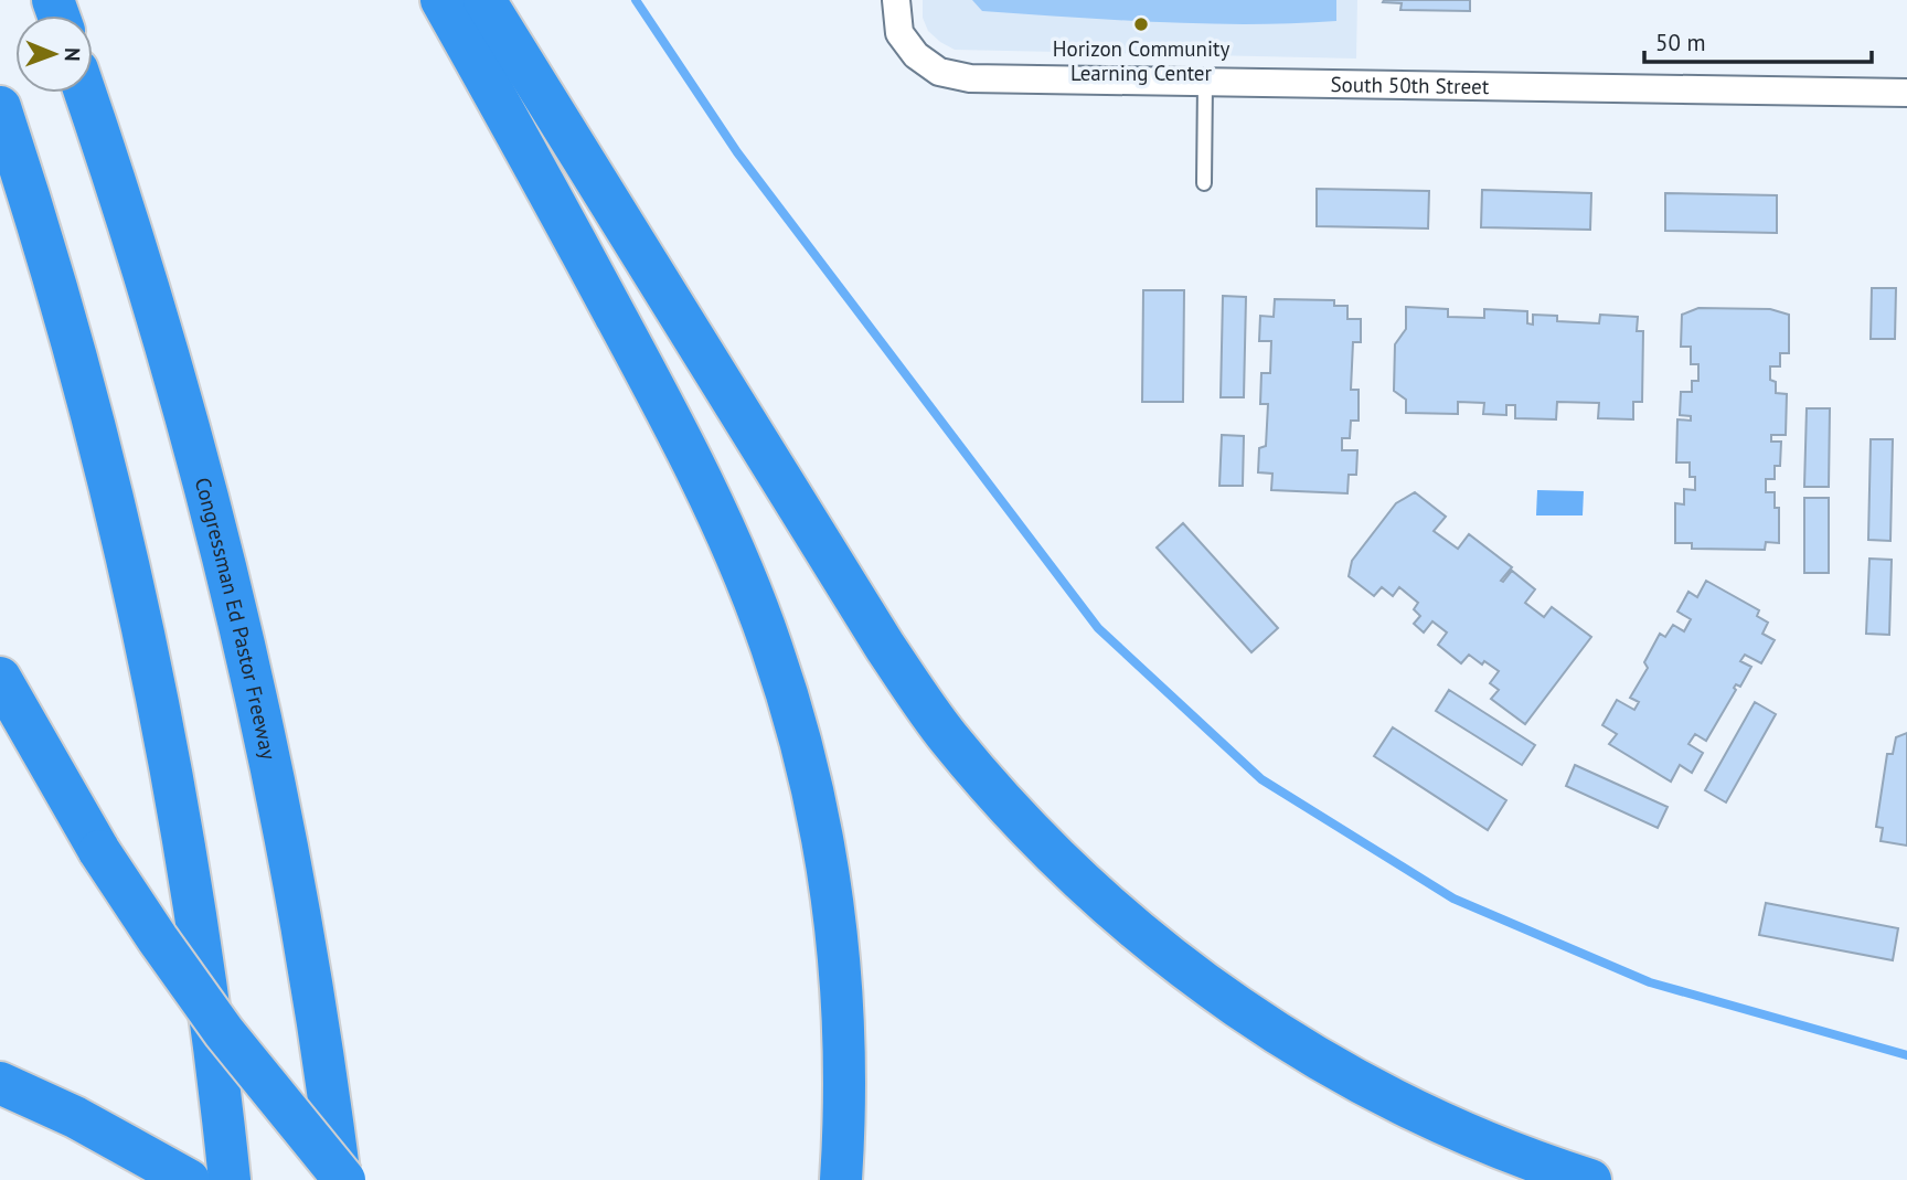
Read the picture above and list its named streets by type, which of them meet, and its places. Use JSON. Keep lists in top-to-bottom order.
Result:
{
  "streets": {
    "highway": ["Congressman Ed Pastor Freeway"],
    "street": ["South 50th Street"]
  },
  "places": ["Horizon Community Learning Center"],
  "scale_bar": "50 m",
  "north": "right"
}
